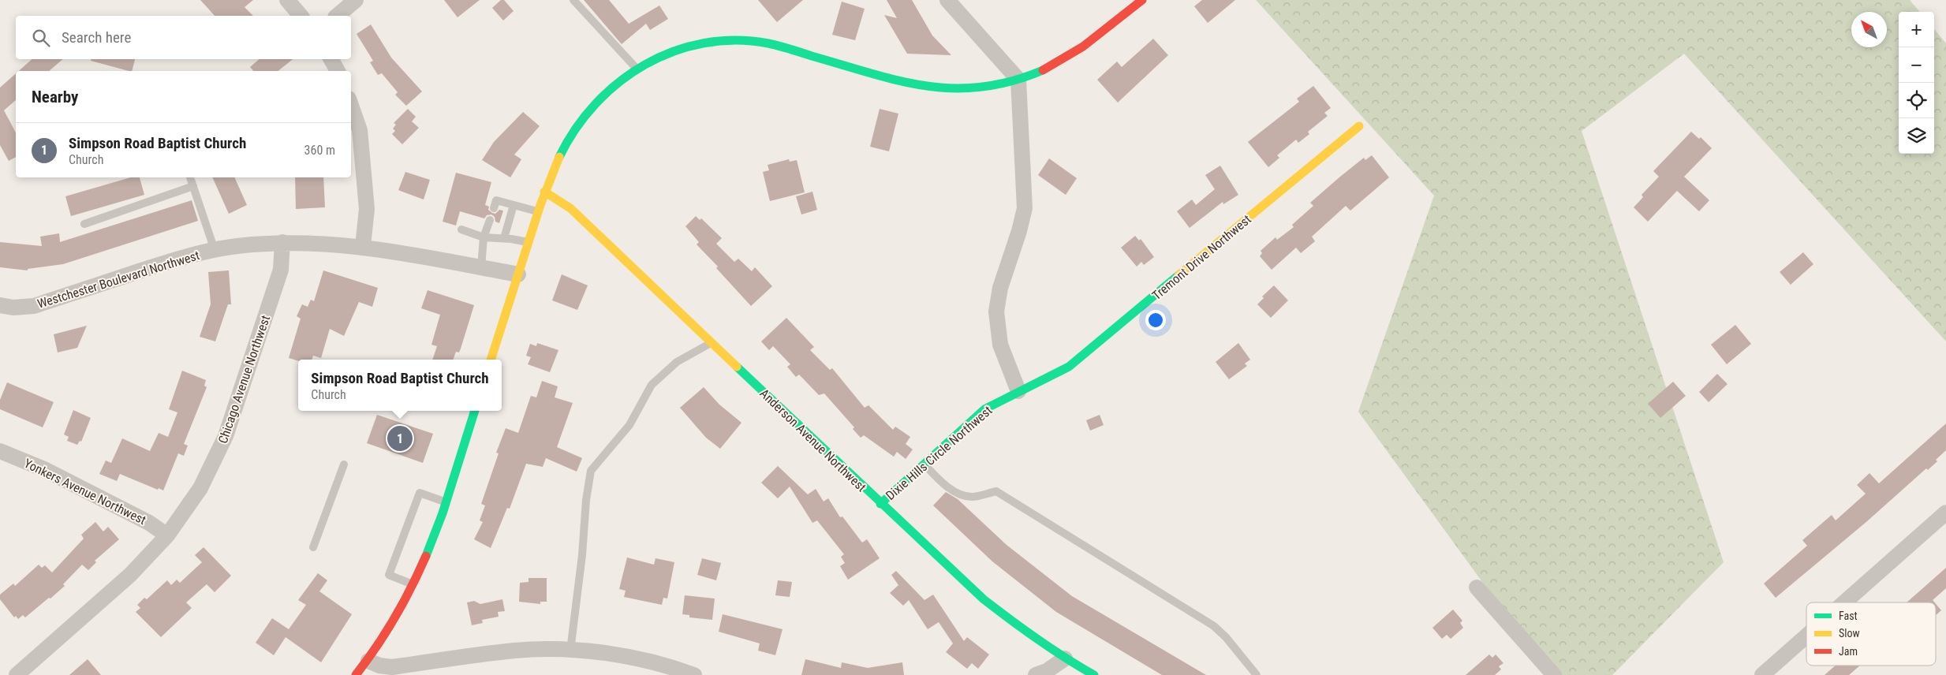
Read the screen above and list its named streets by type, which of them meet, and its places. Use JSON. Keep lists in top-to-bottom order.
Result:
{
  "streets": {
    "street": [
      "Tremont Drive Northwest",
      "Westchester Boulevard Northwest",
      "Chicago Avenue Northwest",
      "Anderson Avenue Northwest",
      "Dixie Hills Circle Northwest",
      "Yonkers Avenue Northwest"
    ]
  },
  "crossings": [
    ["Tremont Drive Northwest", "Dixie Hills Circle Northwest"],
    ["Westchester Boulevard Northwest", "Chicago Avenue Northwest"],
    ["Chicago Avenue Northwest", "Yonkers Avenue Northwest"],
    ["Anderson Avenue Northwest", "Dixie Hills Circle Northwest"]
  ],
  "legend": ["Fast", "Slow", "Jam"],
  "north": "top left",
  "page": {
    "map_buttons": ["+", "−"],
    "search": "Search here",
    "heading": "Nearby",
    "list": [
      {
        "mark": "1",
        "name": "Simpson Road Baptist Church",
        "note": "Church",
        "value": "360 m"
      }
    ],
    "popup": ["Simpson Road Baptist Church", "Church"],
    "pins": "1"
  }
}
